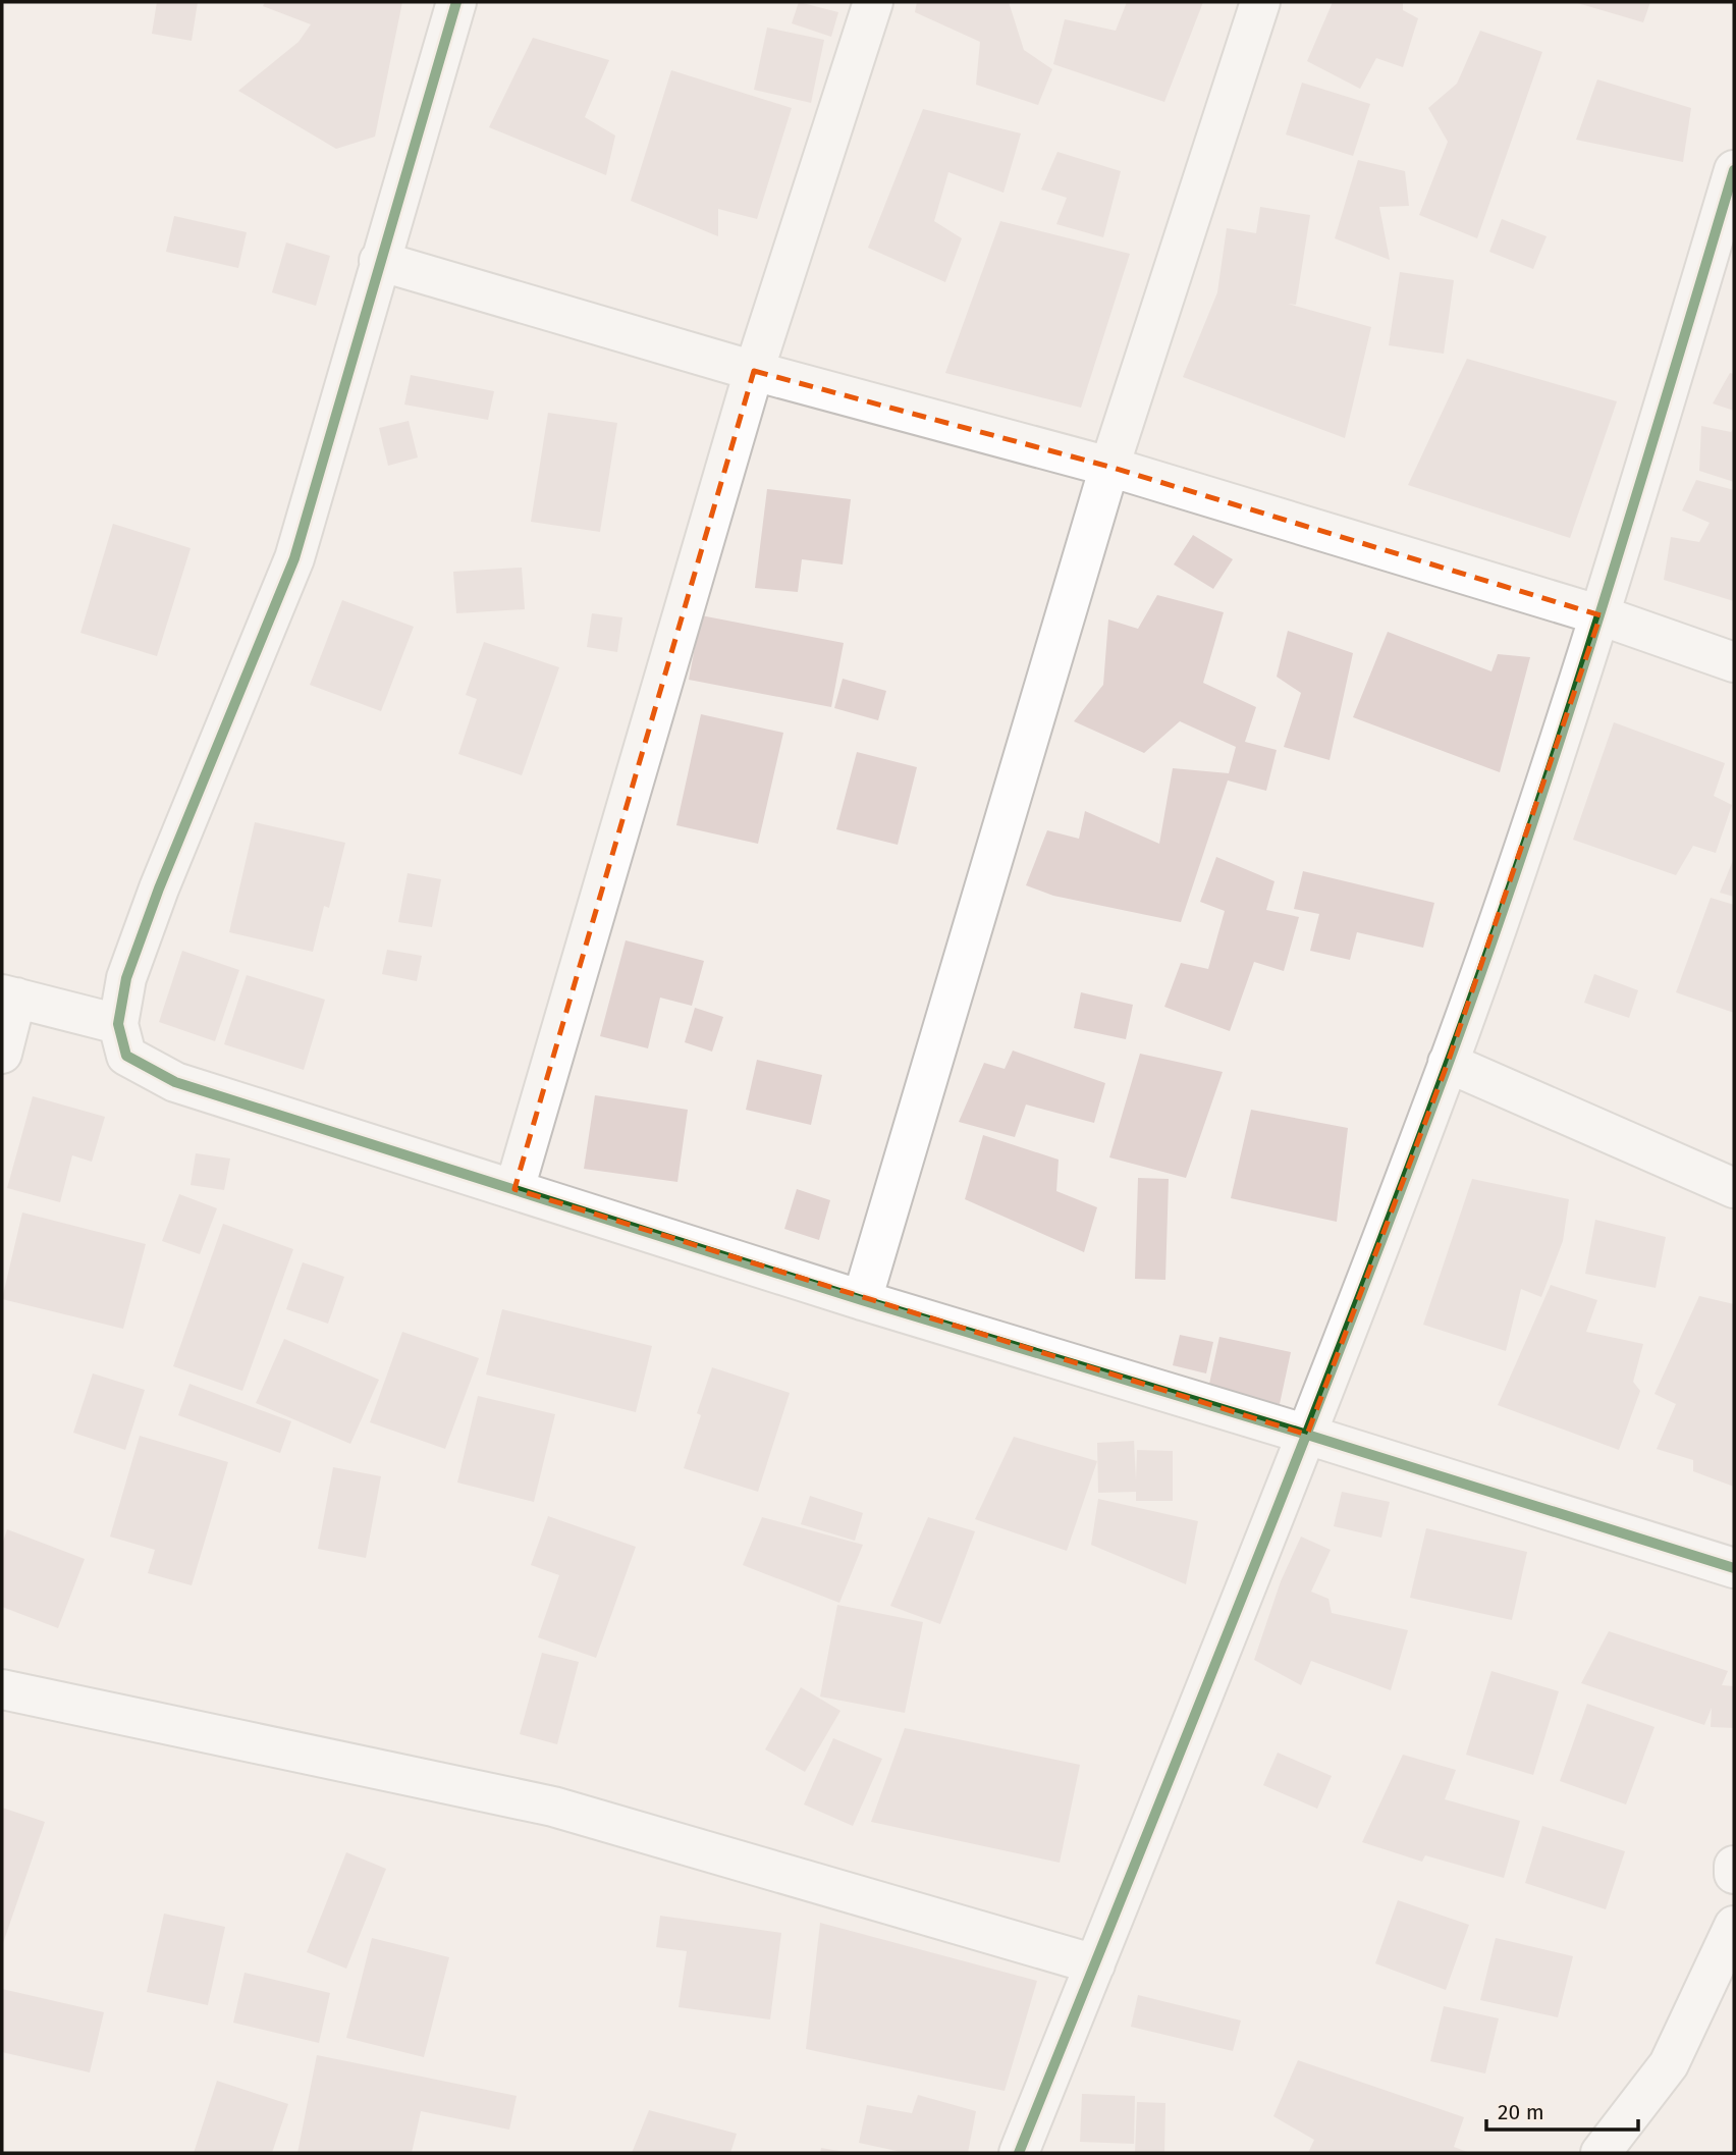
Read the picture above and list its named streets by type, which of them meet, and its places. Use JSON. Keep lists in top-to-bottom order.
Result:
{
  "scale_bar": "20 m"
}
